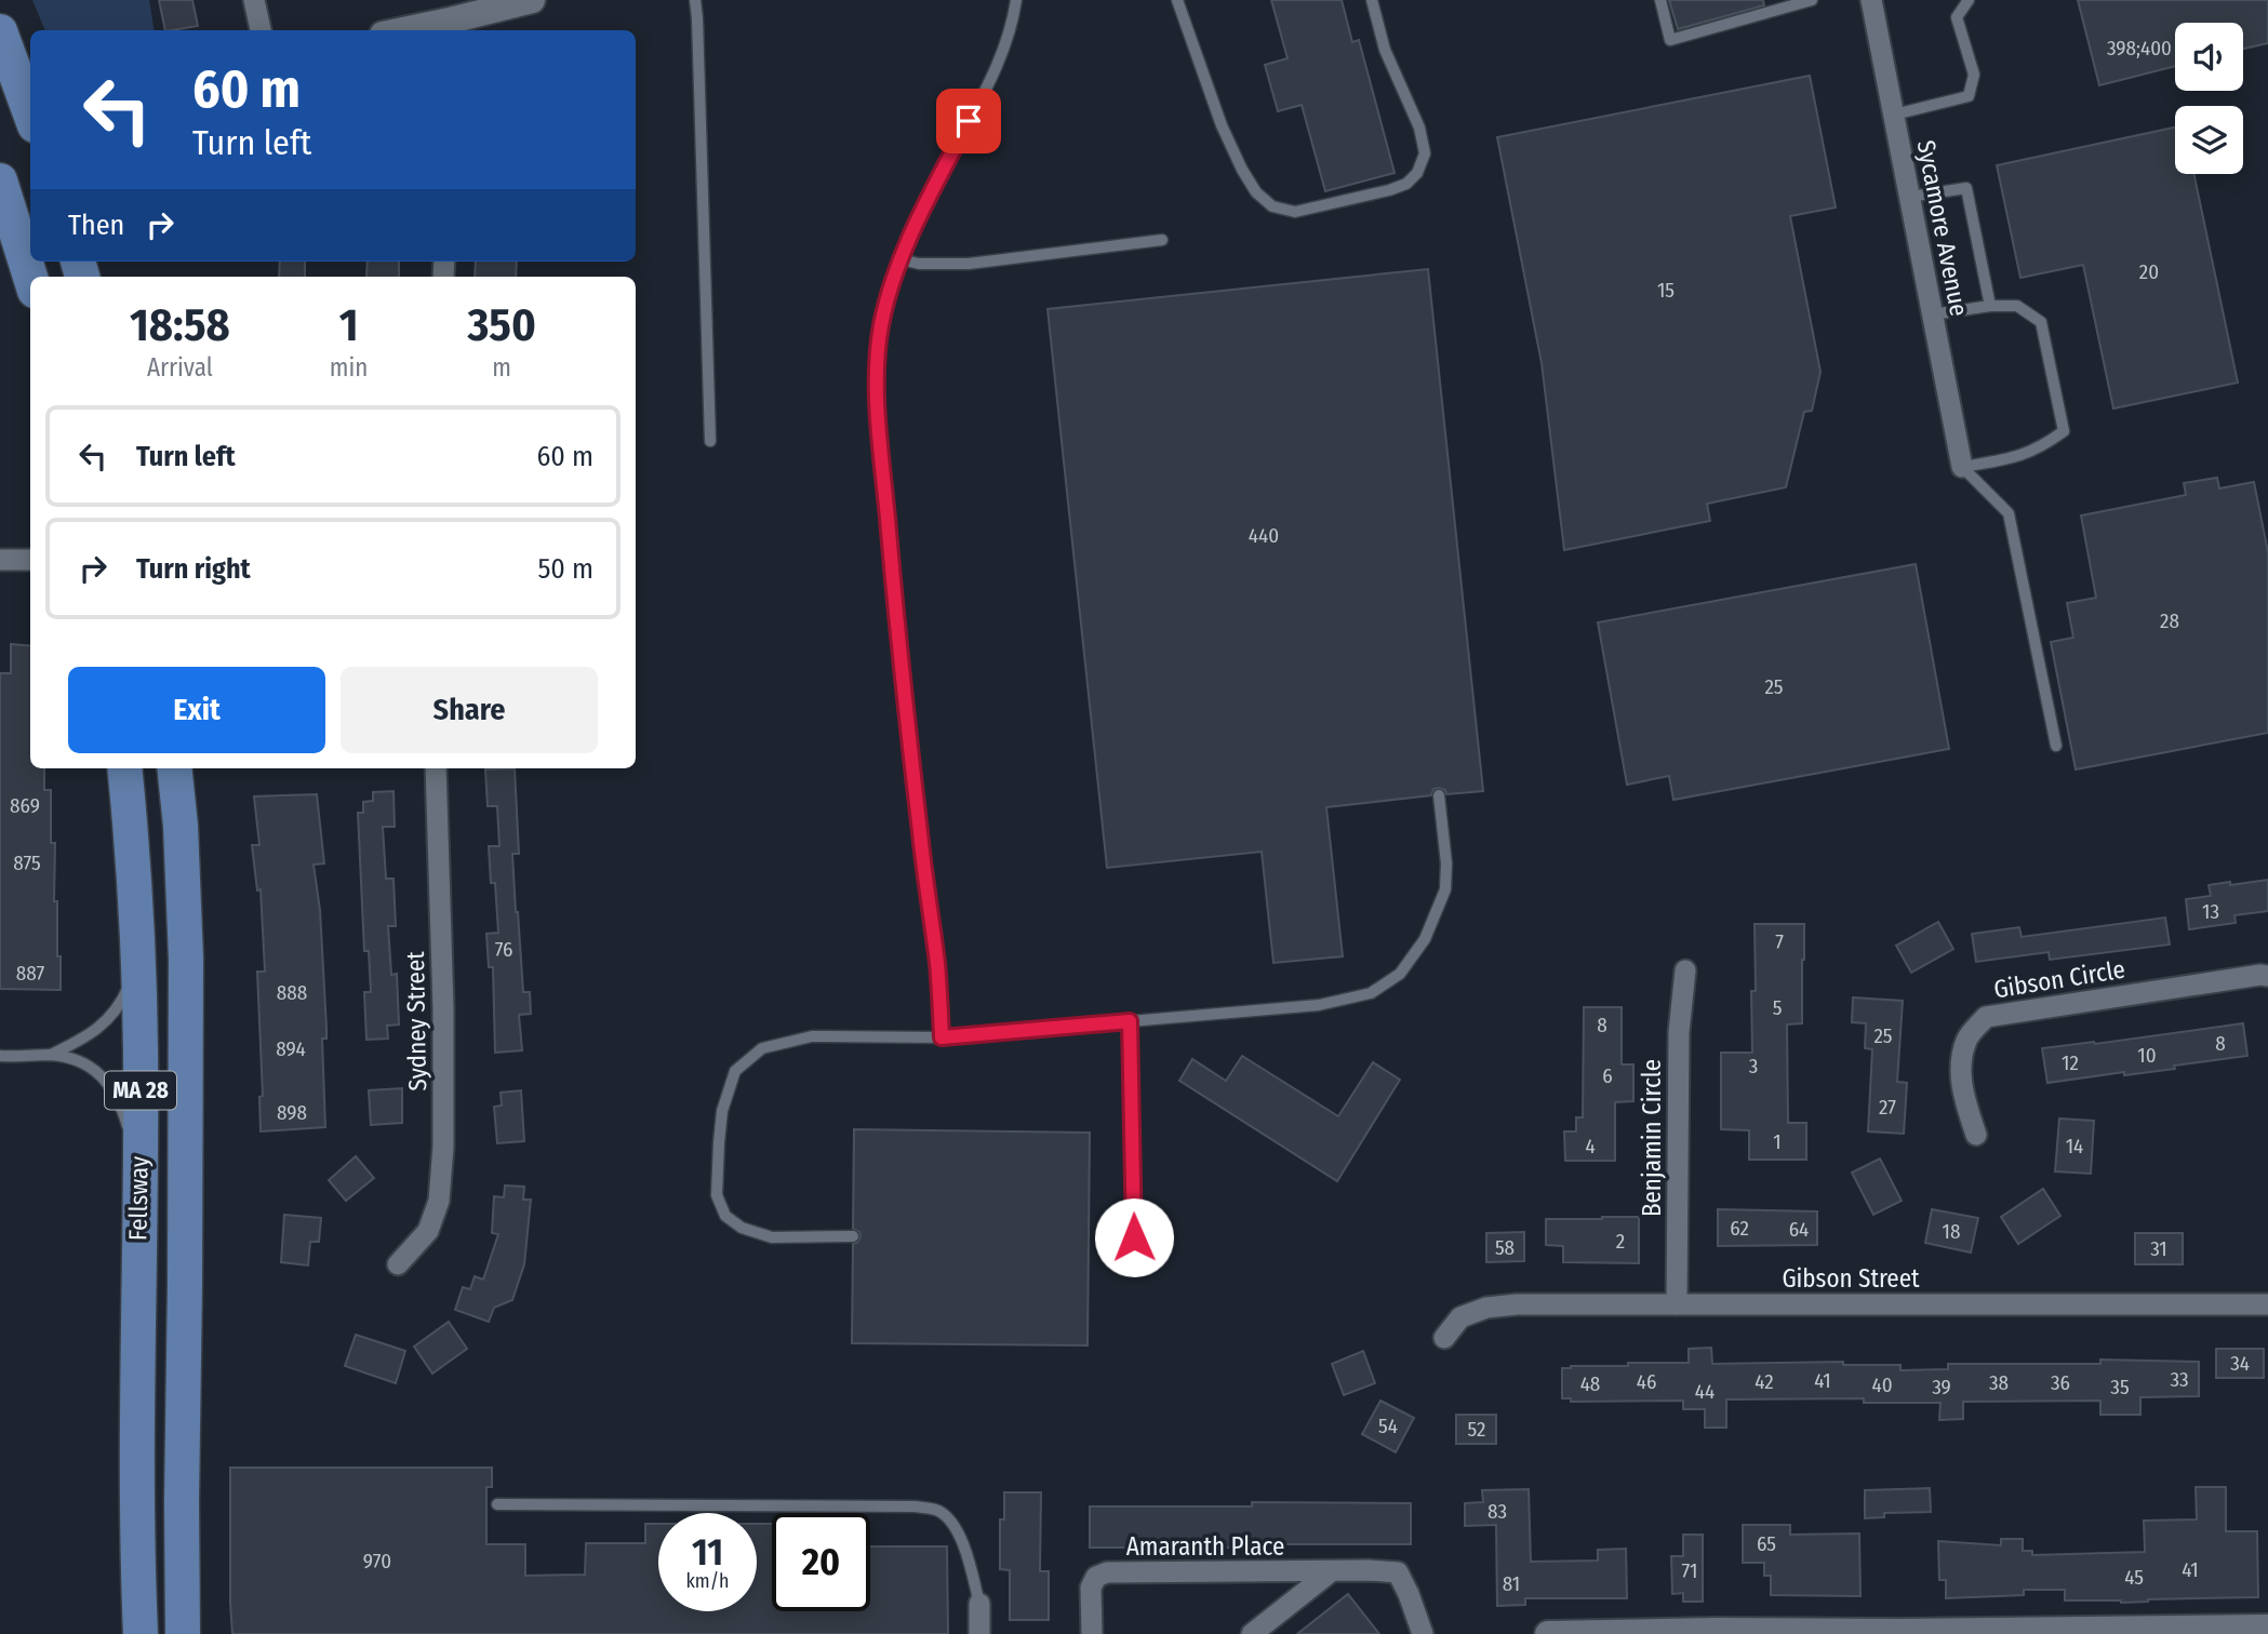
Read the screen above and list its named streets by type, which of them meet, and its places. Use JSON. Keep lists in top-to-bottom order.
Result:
{
  "streets": {
    "main road": ["MA 28", "Fellsway"],
    "street": [
      "Sycamore Avenue",
      "Gibson Circle",
      "Sydney Street",
      "Benjamin Circle",
      "Gibson Street",
      "Amaranth Place"
    ]
  },
  "crossings": [
    ["Benjamin Circle", "Gibson Street"]
  ],
  "house_numbers": [
    "398;400",
    "20",
    "15",
    "440",
    "28",
    "25",
    "869",
    "875",
    "13",
    "7",
    "76",
    "887",
    "888",
    "5",
    "8",
    "25",
    "8",
    "894",
    "10",
    "12",
    "3",
    "6",
    "27",
    "898",
    "1",
    "4",
    "14",
    "62",
    "64",
    "18",
    "2",
    "58",
    "31",
    "34",
    "33",
    "41",
    "46",
    "42",
    "38",
    "36",
    "48",
    "40",
    "39",
    "35",
    "44",
    "54",
    "52",
    "83",
    "65",
    "970",
    "41",
    "71",
    "45",
    "81"
  ],
  "page": {
    "turn": ["60 m", "Turn left"],
    "then": "Then",
    "eta": [
      "18:58",
      "Arrival",
      "1",
      "min",
      "350",
      "m"
    ],
    "list": [
      {
        "name": "Turn left",
        "value": "60 m"
      },
      {
        "name": "Turn right",
        "value": "50 m"
      }
    ],
    "buttons": ["Exit", "Share"],
    "speed": "11 km/h",
    "limit": "20"
  }
}
